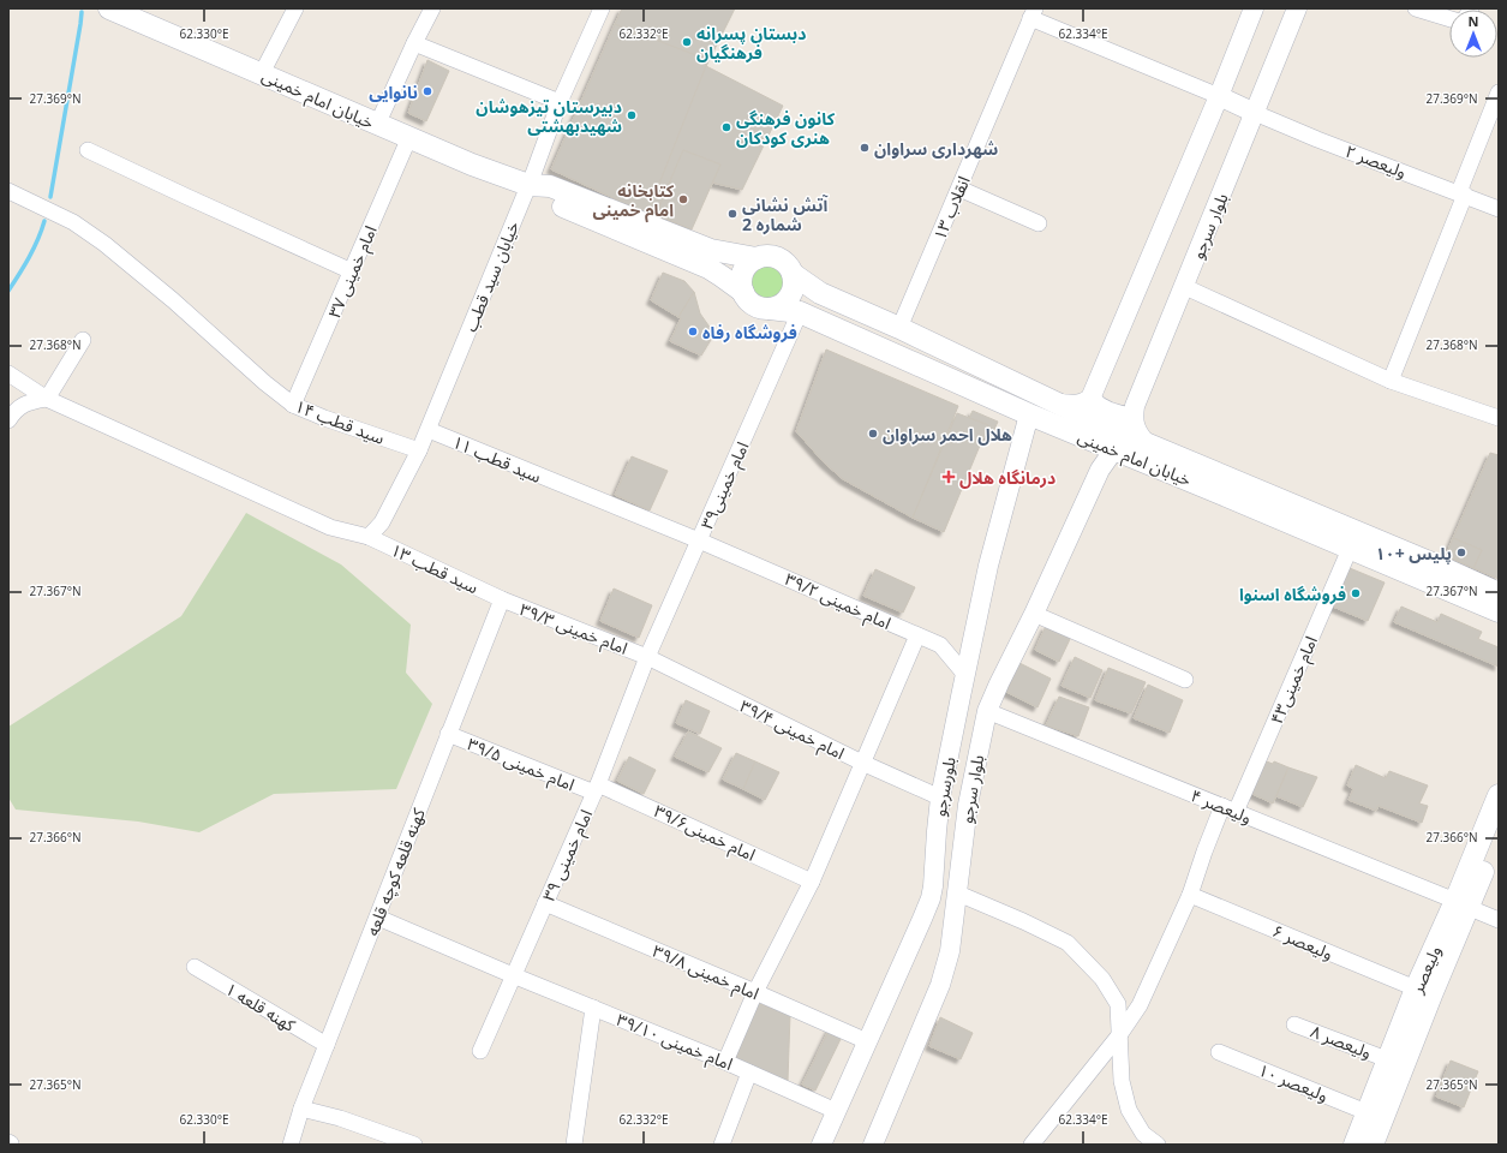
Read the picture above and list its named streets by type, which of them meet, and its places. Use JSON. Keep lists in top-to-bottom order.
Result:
{
  "streets": {
    "main road": ["خیابان امام خمینی", "ولیعصر"],
    "street": [
      "ولیعصر ۲",
      "انقلاب ۱۳",
      "بلوار سرجو",
      "امام خمینی ۳۷",
      "خیابان سید قطب",
      "سید قطب ۱۴",
      "سید قطب ۱۱",
      "امام خمینی۳۹",
      "سید قطب ۱۳",
      "امام خمینی ۳۹/۲",
      "امام خمینی ۳۹/۳",
      "امام خمینی۴۳",
      "امام خمینی ۳۹/۴",
      "امام خمینی ۳۹/۵",
      "بلورسرجو",
      "ولیعصر ۴",
      "امام خمینی۳۹/۶",
      "امام خمینی ۳۹",
      "کهنه قلعه کوچه قلعه",
      "ولیعصر ۶",
      "امام خمینی ۳۹/۸",
      "کهنه قلعه ۱",
      "امام خمینی ۳۹/۱۰",
      "ولیعصر ۸",
      "ولیعصر ۱۰"
    ]
  },
  "crossings": [
    ["خیابان امام خمینی", "انقلاب ۱۳"],
    ["خیابان امام خمینی", "بلوار سرجو"],
    ["خیابان امام خمینی", "امام خمینی ۳۷"],
    ["خیابان امام خمینی", "خیابان سید قطب"],
    ["خیابان امام خمینی", "امام خمینی۳۹"],
    ["خیابان امام خمینی", "امام خمینی۴۳"],
    ["خیابان امام خمینی", "بلورسرجو"],
    ["ولیعصر ۲", "بلوار سرجو"],
    ["بلوار سرجو", "ولیعصر ۴"],
    ["امام خمینی ۳۷", "سید قطب ۱۴"],
    ["خیابان سید قطب", "سید قطب ۱۴"],
    ["خیابان سید قطب", "سید قطب ۱۱"],
    ["خیابان سید قطب", "سید قطب ۱۳"],
    ["سید قطب ۱۱", "امام خمینی۳۹"],
    ["سید قطب ۱۱", "امام خمینی ۳۹/۲"],
    ["امام خمینی۳۹", "امام خمینی ۳۹/۲"],
    ["امام خمینی۳۹", "امام خمینی ۳۹/۳"],
    ["امام خمینی۳۹", "امام خمینی ۳۹/۴"],
    ["امام خمینی۳۹", "امام خمینی ۳۹"],
    ["سید قطب ۱۳", "امام خمینی ۳۹/۳"],
    ["سید قطب ۱۳", "کهنه قلعه کوچه قلعه"],
    ["امام خمینی ۳۹/۲", "بلورسرجو"],
    ["امام خمینی ۳۹/۳", "امام خمینی ۳۹/۴"],
    ["امام خمینی ۳۹/۳", "امام خمینی ۳۹"],
    ["امام خمینی ۳۹/۳", "کهنه قلعه کوچه قلعه"],
    ["امام خمینی۴۳", "ولیعصر ۴"],
    ["امام خمینی۴۳", "ولیعصر ۶"],
    ["امام خمینی ۳۹/۴", "بلورسرجو"],
    ["امام خمینی ۳۹/۴", "امام خمینی ۳۹"],
    ["امام خمینی ۳۹/۵", "امام خمینی۳۹/۶"],
    ["امام خمینی ۳۹/۵", "امام خمینی ۳۹"],
    ["امام خمینی ۳۹/۵", "کهنه قلعه کوچه قلعه"],
    ["بلورسرجو", "امام خمینی ۳۹/۸"],
    ["بلورسرجو", "امام خمینی ۳۹/۱۰"],
    ["ولیعصر ۴", "ولیعصر"],
    ["امام خمینی۳۹/۶", "امام خمینی ۳۹"],
    ["امام خمینی ۳۹", "امام خمینی ۳۹/۸"],
    ["امام خمینی ۳۹", "امام خمینی ۳۹/۱۰"],
    ["کهنه قلعه کوچه قلعه", "کهنه قلعه ۱"],
    ["کهنه قلعه کوچه قلعه", "امام خمینی ۳۹/۱۰"],
    ["ولیعصر ۶", "ولیعصر"],
    ["ولیعصر", "ولیعصر ۸"],
    ["ولیعصر", "ولیعصر ۱۰"]
  ],
  "places": {
    "other": [
      "دبستان پسرانه فرهنگیان",
      "نانوایی",
      "دبیرستان تیزهوشان شهیدبهشتی",
      "کانون فرهنگی هنری کودکان",
      "شهرداری سراوان",
      "کتابخانه امام خمینی",
      "آتش نشانی شماره 2",
      "فروشگاه رفاه",
      "هلال احمر سراوان",
      "پلیس +۱۰",
      "فروشگاه اسنوا"
    ],
    "health": ["درمانگاه هلال"]
  },
  "north": "top",
  "coordinates": [
    "62.330°E",
    "62.332°E",
    "62.334°E",
    "27.369°N",
    "27.368°N",
    "27.367°N",
    "27.366°N",
    "27.365°N"
  ]
}
